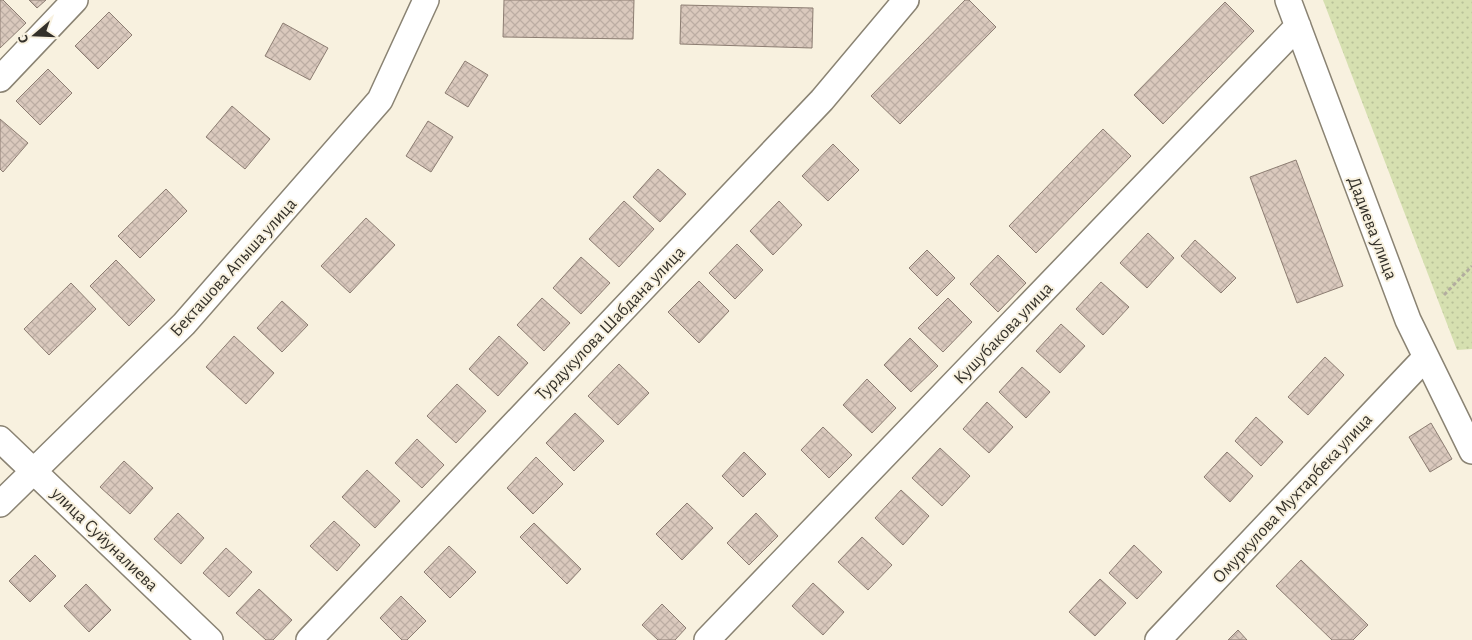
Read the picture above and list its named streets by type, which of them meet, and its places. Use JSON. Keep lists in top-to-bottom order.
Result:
{
  "streets": {
    "street": [
      "Дадиева улица",
      "Бекташова Апыша улица",
      "Турдукулова Шабдана улица",
      "Кушубакова улица",
      "Омуркулова Мухтарбека улица",
      "улица Суйуналиева"
    ]
  },
  "crossings": [
    ["Дадиева улица", "Кушубакова улица"],
    ["Дадиева улица", "Омуркулова Мухтарбека улица"],
    ["Бекташова Апыша улица", "улица Суйуналиева"]
  ],
  "north": "left"
}
